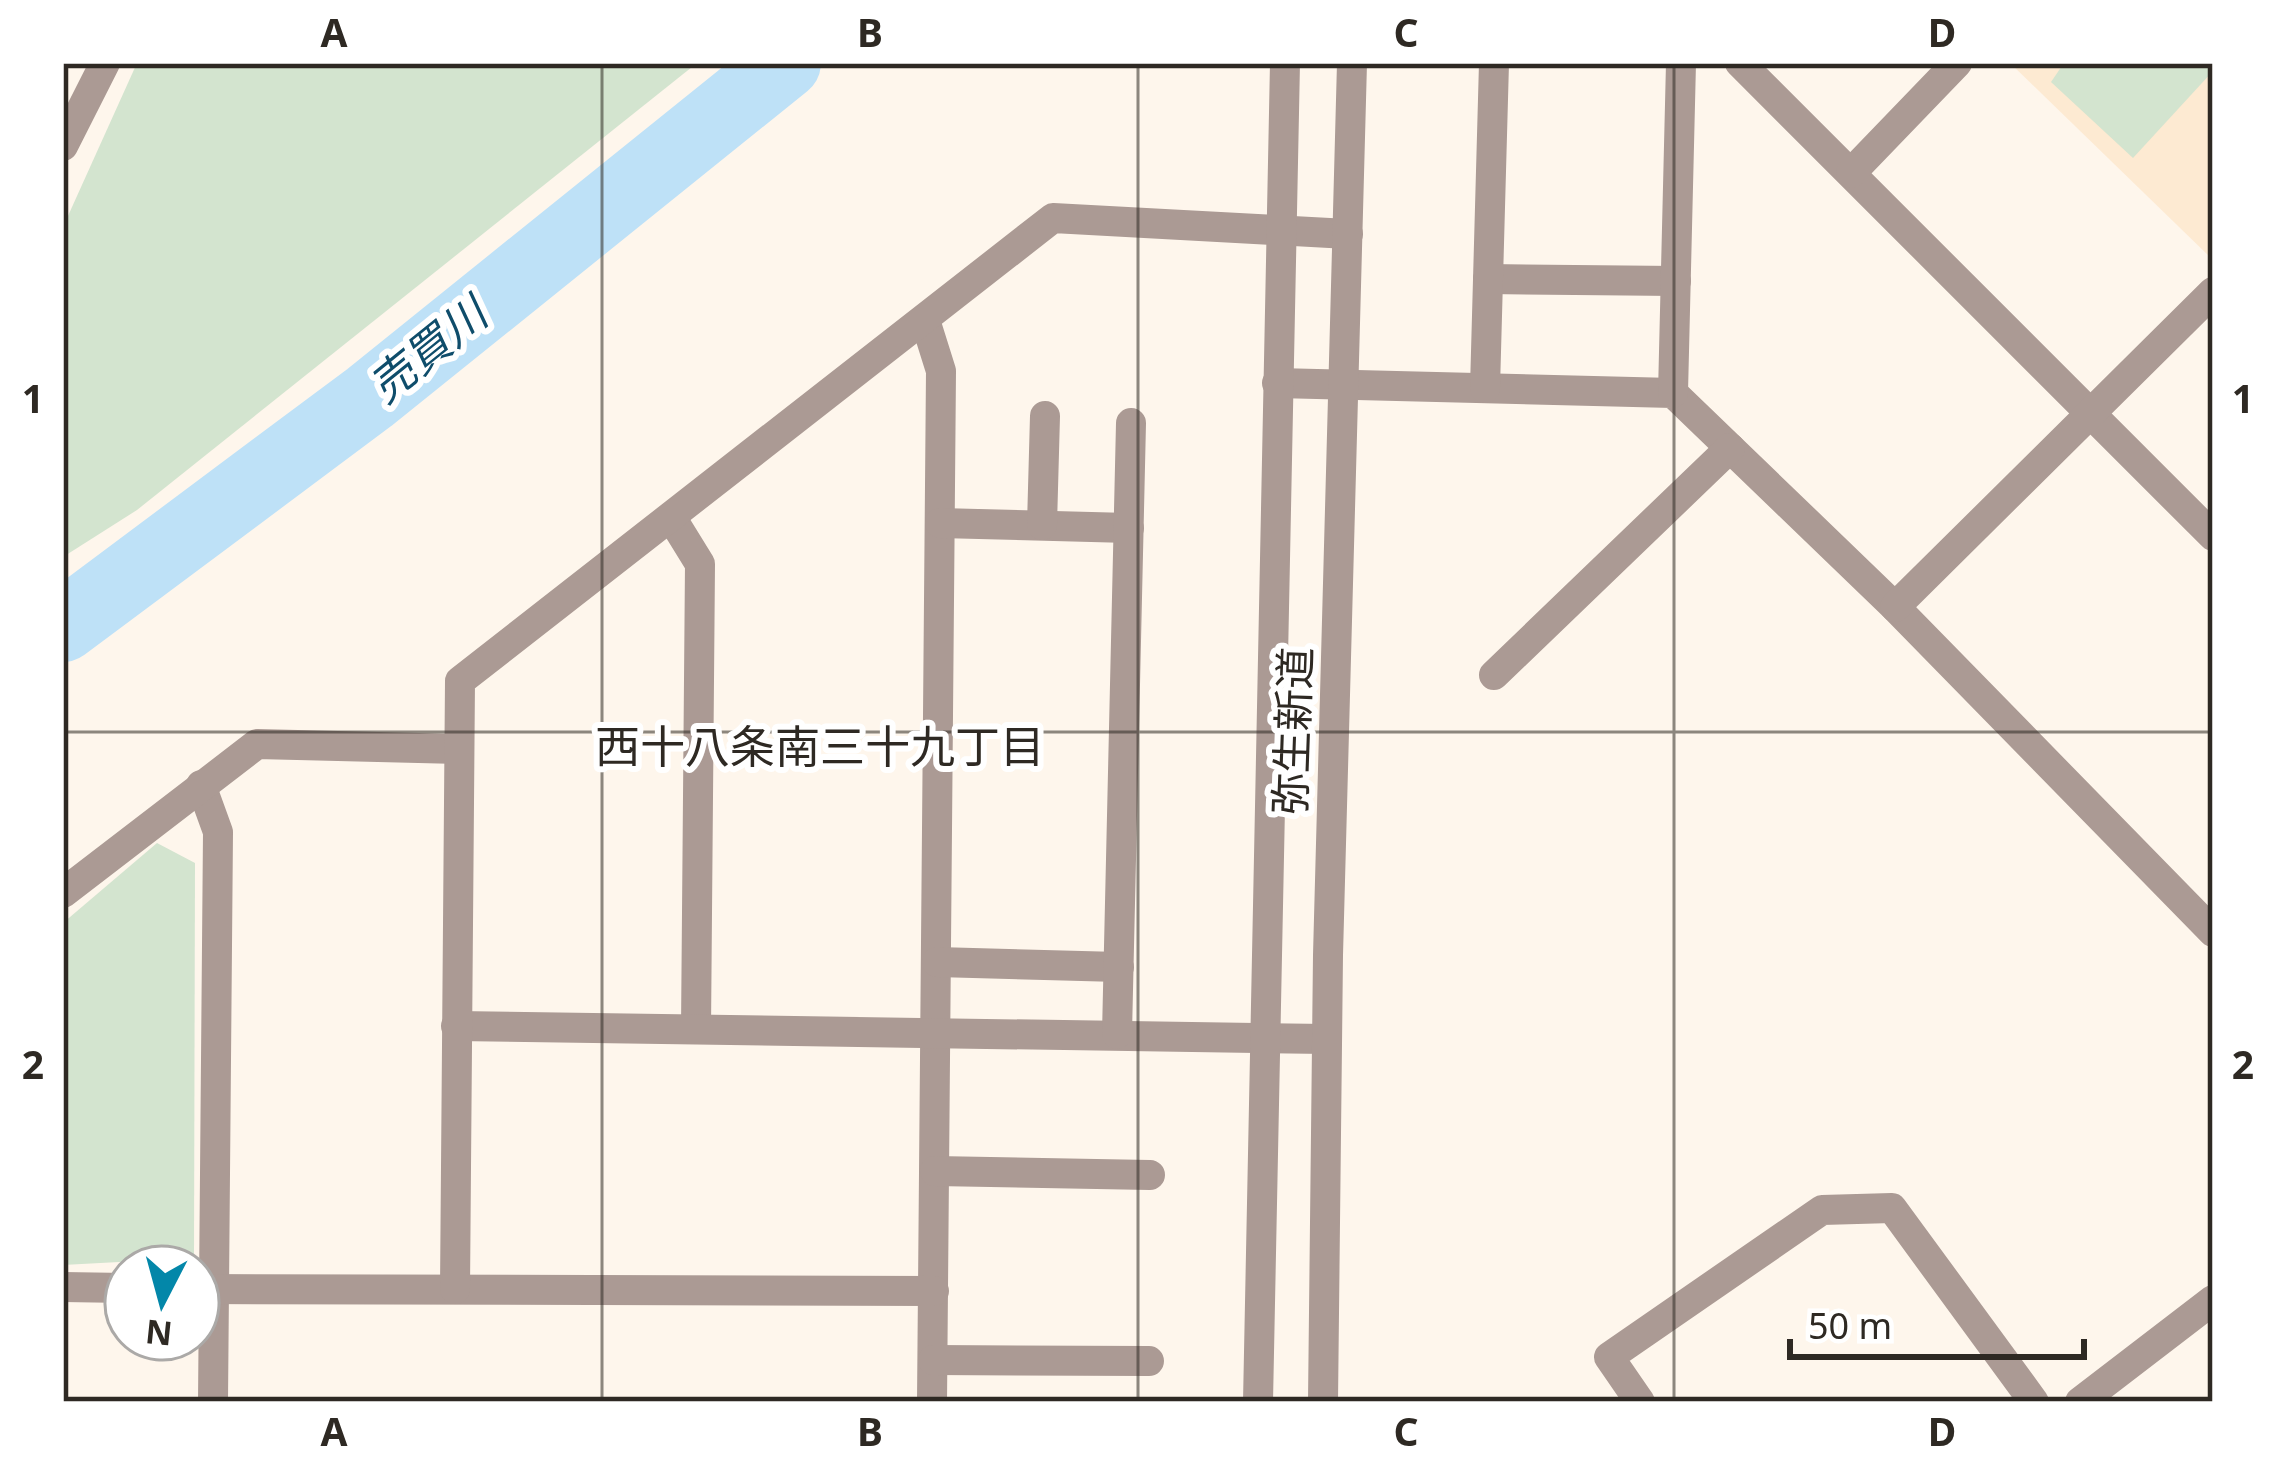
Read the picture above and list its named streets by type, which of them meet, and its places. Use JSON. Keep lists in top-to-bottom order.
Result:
{
  "streets": {
    "street": ["弥生新道"]
  },
  "districts": ["西十八条南三十九丁目"],
  "water": ["売買川"],
  "scale_bar": "50 m",
  "north": "bottom",
  "grid": {
    "columns": [
      "A",
      "B",
      "C",
      "D"
    ],
    "rows": ["1", "2"]
  }
}
